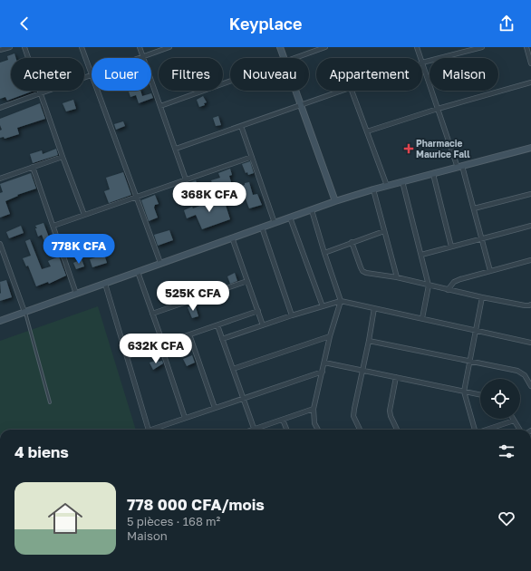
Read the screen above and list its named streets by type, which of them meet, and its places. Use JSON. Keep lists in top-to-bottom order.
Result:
{
  "places": {
    "health": ["Pharmacie Maurice Fall"]
  },
  "page": {
    "header": "Keyplace",
    "chip": [
      "Acheter",
      "Louer",
      "Filtres",
      "Nouveau",
      "Appartement",
      "Maison"
    ],
    "price": [
      "368K CFA",
      "778K CFA",
      "525K CFA",
      "632K CFA"
    ],
    "heading": "4 biens",
    "list": [
      {
        "name": "778 000 CFA/mois",
        "note": "5 pièces · 168 m² · Maison"
      }
    ]
  }
}
